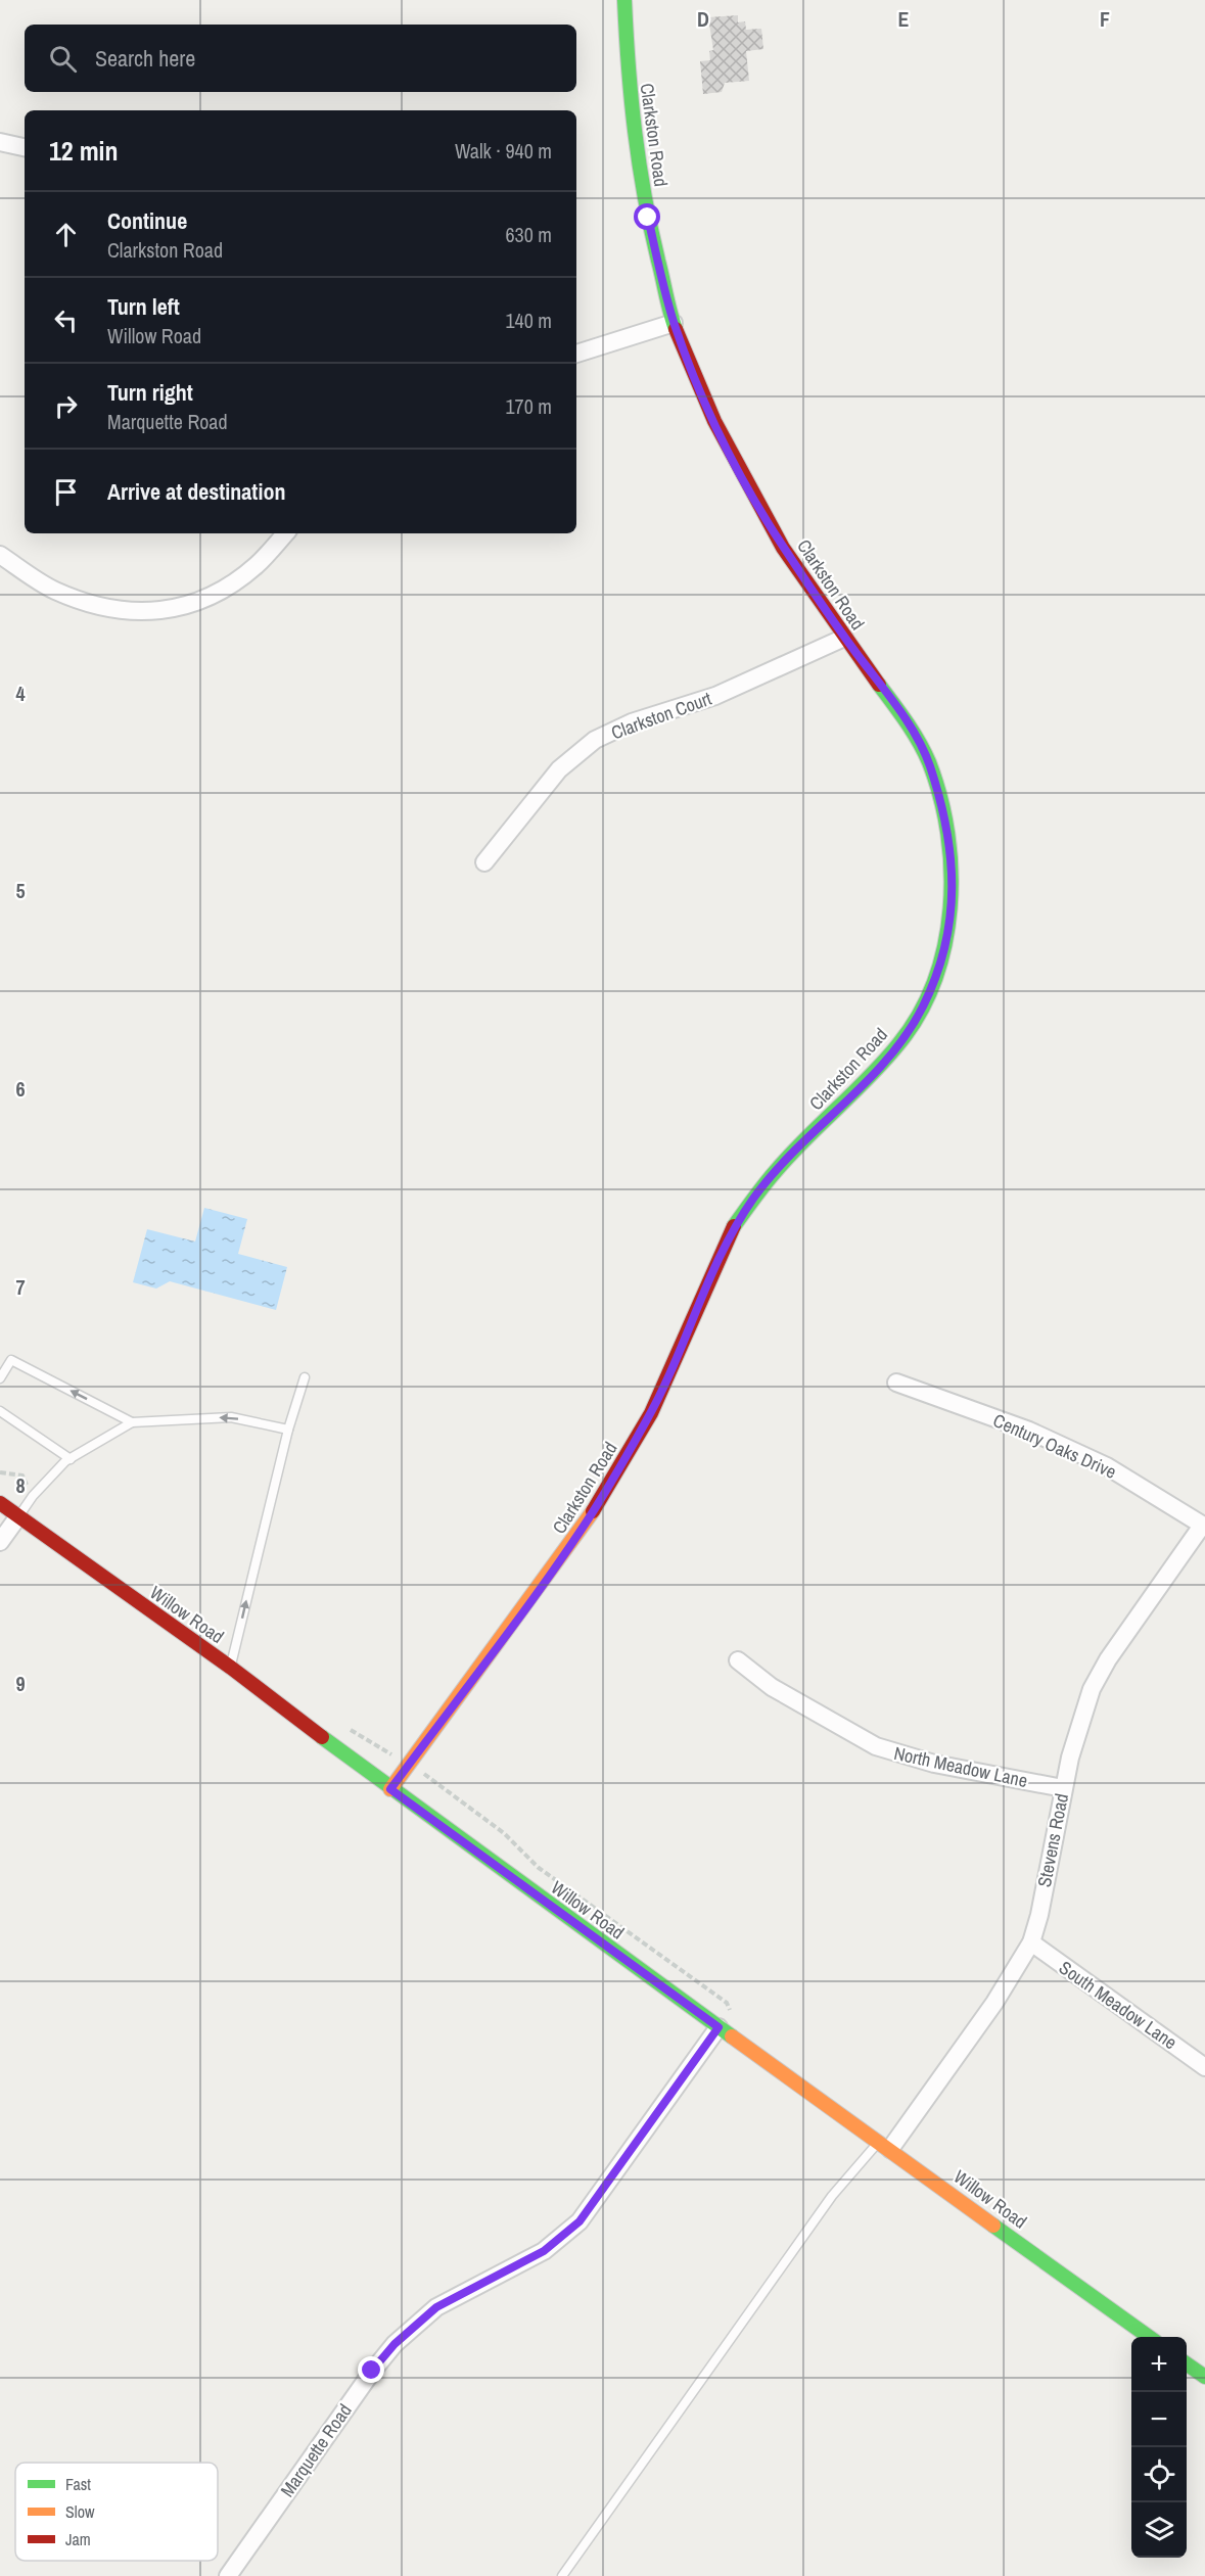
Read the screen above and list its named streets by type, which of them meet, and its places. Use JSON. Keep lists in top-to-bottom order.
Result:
{
  "streets": {
    "street": [
      "Clarkston Road",
      "Clarkston Court",
      "Century Oaks Drive",
      "Willow Road",
      "North Meadow Lane",
      "Stevens Road",
      "South Meadow Lane",
      "Marquette Road"
    ]
  },
  "crossings": [
    ["Clarkston Road", "Clarkston Court"],
    ["Clarkston Road", "Willow Road"],
    ["Century Oaks Drive", "Stevens Road"],
    ["Willow Road", "Stevens Road"],
    ["Willow Road", "Marquette Road"],
    ["North Meadow Lane", "Stevens Road"],
    ["Stevens Road", "South Meadow Lane"]
  ],
  "legend": ["Fast", "Slow", "Jam"],
  "page": {
    "search": "Search here",
    "heading": ["12 min", "Walk · 940 m"],
    "list": [
      ["Continue", "Clarkston Road", "630 m"],
      ["Turn left", "Willow Road", "140 m"],
      ["Turn right", "Marquette Road", "170 m"],
      "Arrive at destination"
    ],
    "map_buttons": ["+", "−"]
  },
  "grid": {
    "columns": ["D", "E", "F"],
    "rows": [
      "4",
      "5",
      "6",
      "7",
      "8",
      "9"
    ]
  }
}
